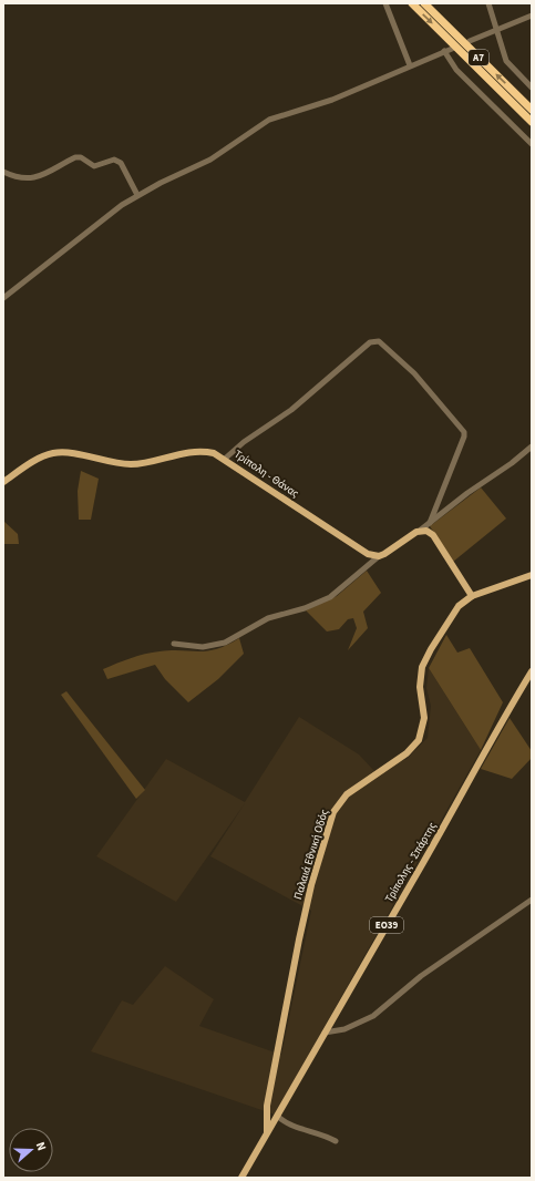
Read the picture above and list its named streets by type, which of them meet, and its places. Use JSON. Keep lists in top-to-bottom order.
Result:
{
  "streets": {
    "highway": ["Α7"],
    "main road": [
      "Τρίπολη - Θάνας",
      "Παλαιά Εθνική Οδός",
      "Τρίπολης - Σπάρτης",
      "ΕΟ39"
    ]
  },
  "crossings": [
    ["Παλαιά Εθνική Οδός", "Τρίπολης - Σπάρτης"]
  ],
  "north": "right"
}
